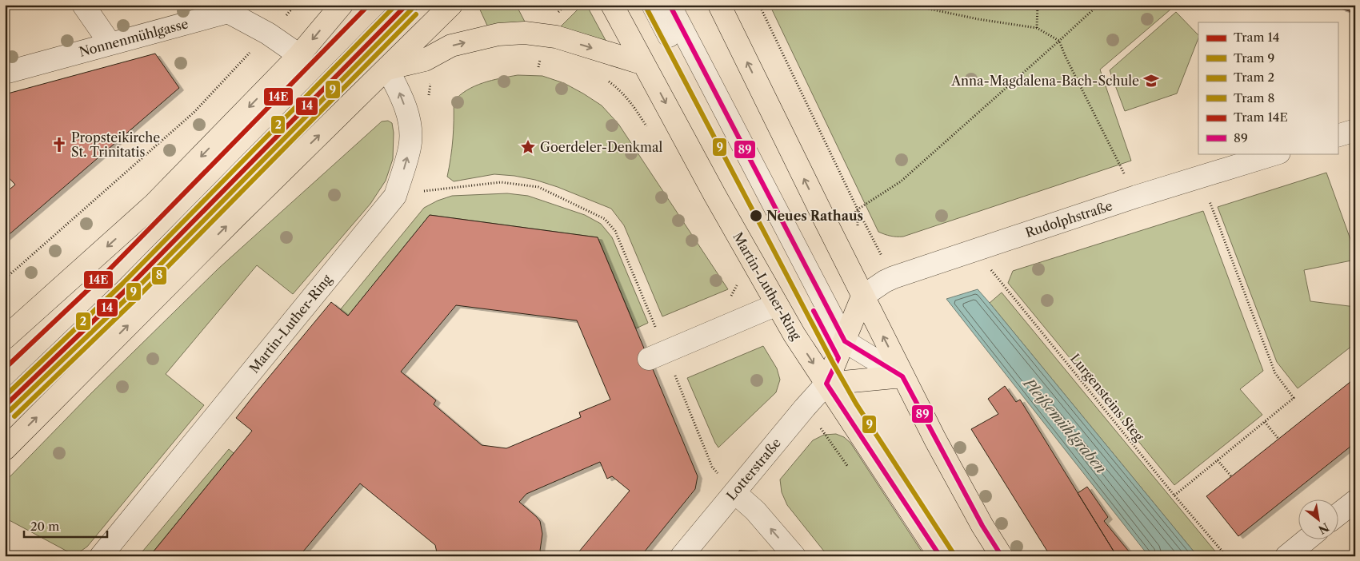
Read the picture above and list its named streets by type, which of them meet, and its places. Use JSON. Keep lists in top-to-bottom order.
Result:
{
  "streets": {
    "main road": ["Martin-Luther-Ring"],
    "street": ["Nonnenmühlgasse", "Rudolphstraße", "Lotterstraße"],
    "path": ["Lurgensteins Steg"]
  },
  "crossings": [
    ["Rudolphstraße", "Lurgensteins Steg"],
    ["Martin-Luther-Ring", "Lotterstraße"]
  ],
  "water": ["Pleißemühlgraben"],
  "places": {
    "school or university": ["Anna-Magdalena-Bach-Schule"],
    "church": ["Propsteikirche St. Trinitatis"],
    "place": ["Goerdeler-Denkmal"],
    "other": ["Neues Rathaus"]
  },
  "lines": [
    "tram line 14",
    "tram line 2",
    "tram line 14E",
    "transit line 89",
    "tram line 9",
    "tram line 8"
  ],
  "legend": [
    "Tram 14",
    "Tram 9",
    "Tram 2",
    "Tram 8",
    "Tram 14E",
    "89"
  ],
  "scale_bar": "20 m",
  "north": "bottom right"
}
